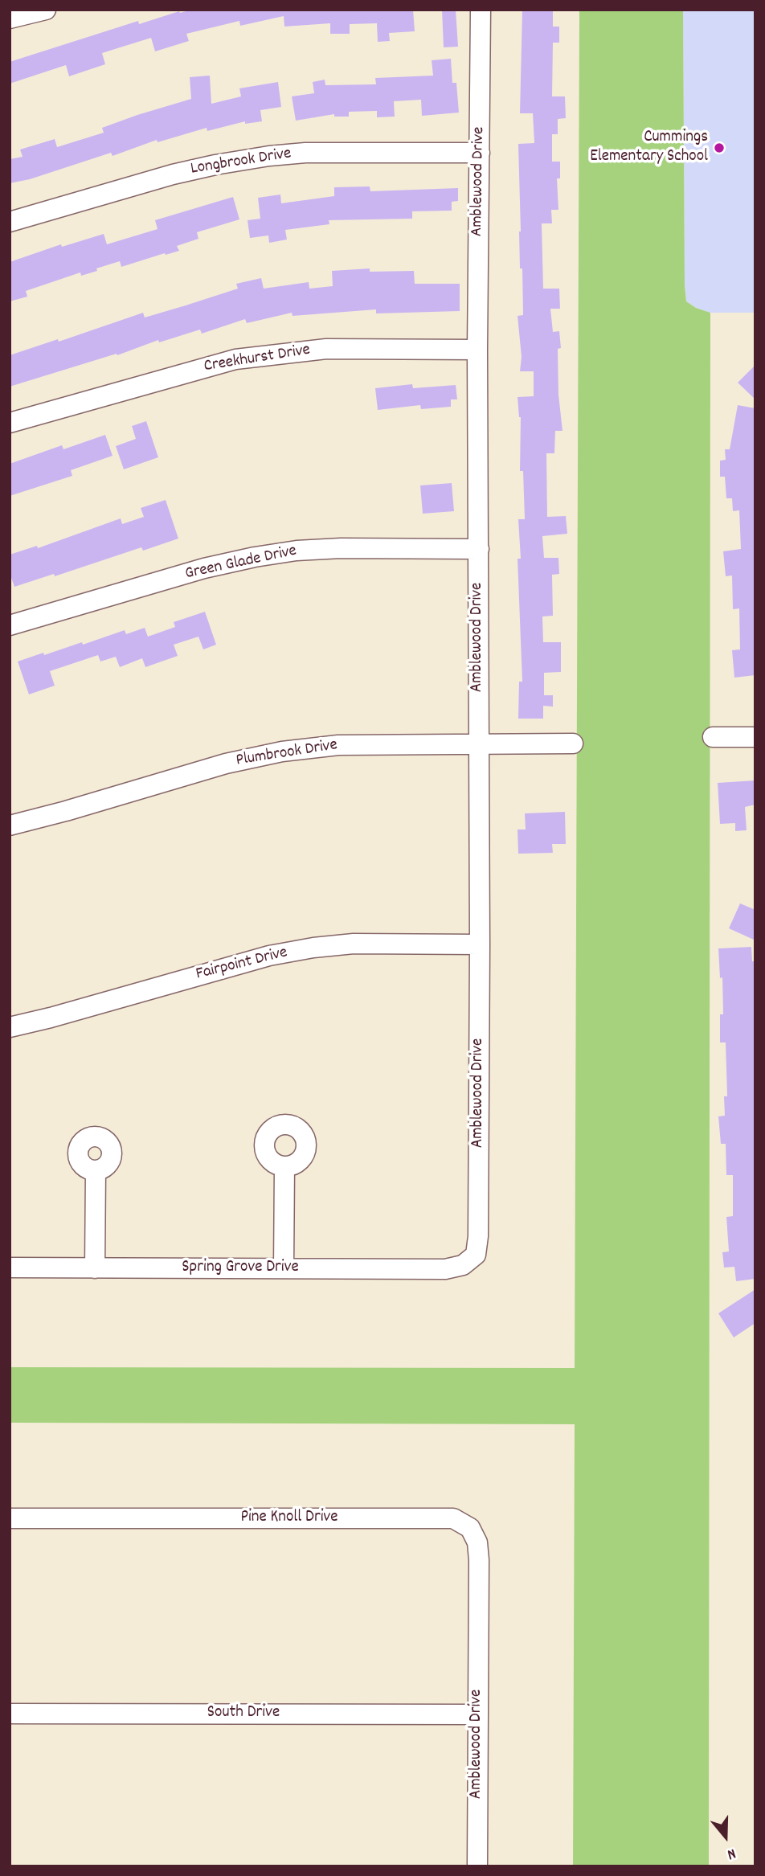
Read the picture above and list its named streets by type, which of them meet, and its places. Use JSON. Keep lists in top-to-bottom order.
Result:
{
  "streets": {
    "street": [
      "Longbrook Drive",
      "Amblewood Drive",
      "Creekhurst Drive",
      "Green Glade Drive",
      "Plumbrook Drive",
      "Fairpoint Drive",
      "Spring Grove Drive",
      "Pine Knoll Drive",
      "South Drive"
    ]
  },
  "crossings": [
    ["Longbrook Drive", "Amblewood Drive"],
    ["Amblewood Drive", "Creekhurst Drive"],
    ["Amblewood Drive", "Green Glade Drive"],
    ["Amblewood Drive", "Plumbrook Drive"],
    ["Amblewood Drive", "Fairpoint Drive"],
    ["Amblewood Drive", "Spring Grove Drive"],
    ["Amblewood Drive", "Pine Knoll Drive"],
    ["Amblewood Drive", "South Drive"]
  ],
  "places": ["Cummings Elementary School"],
  "north": "bottom"
}
